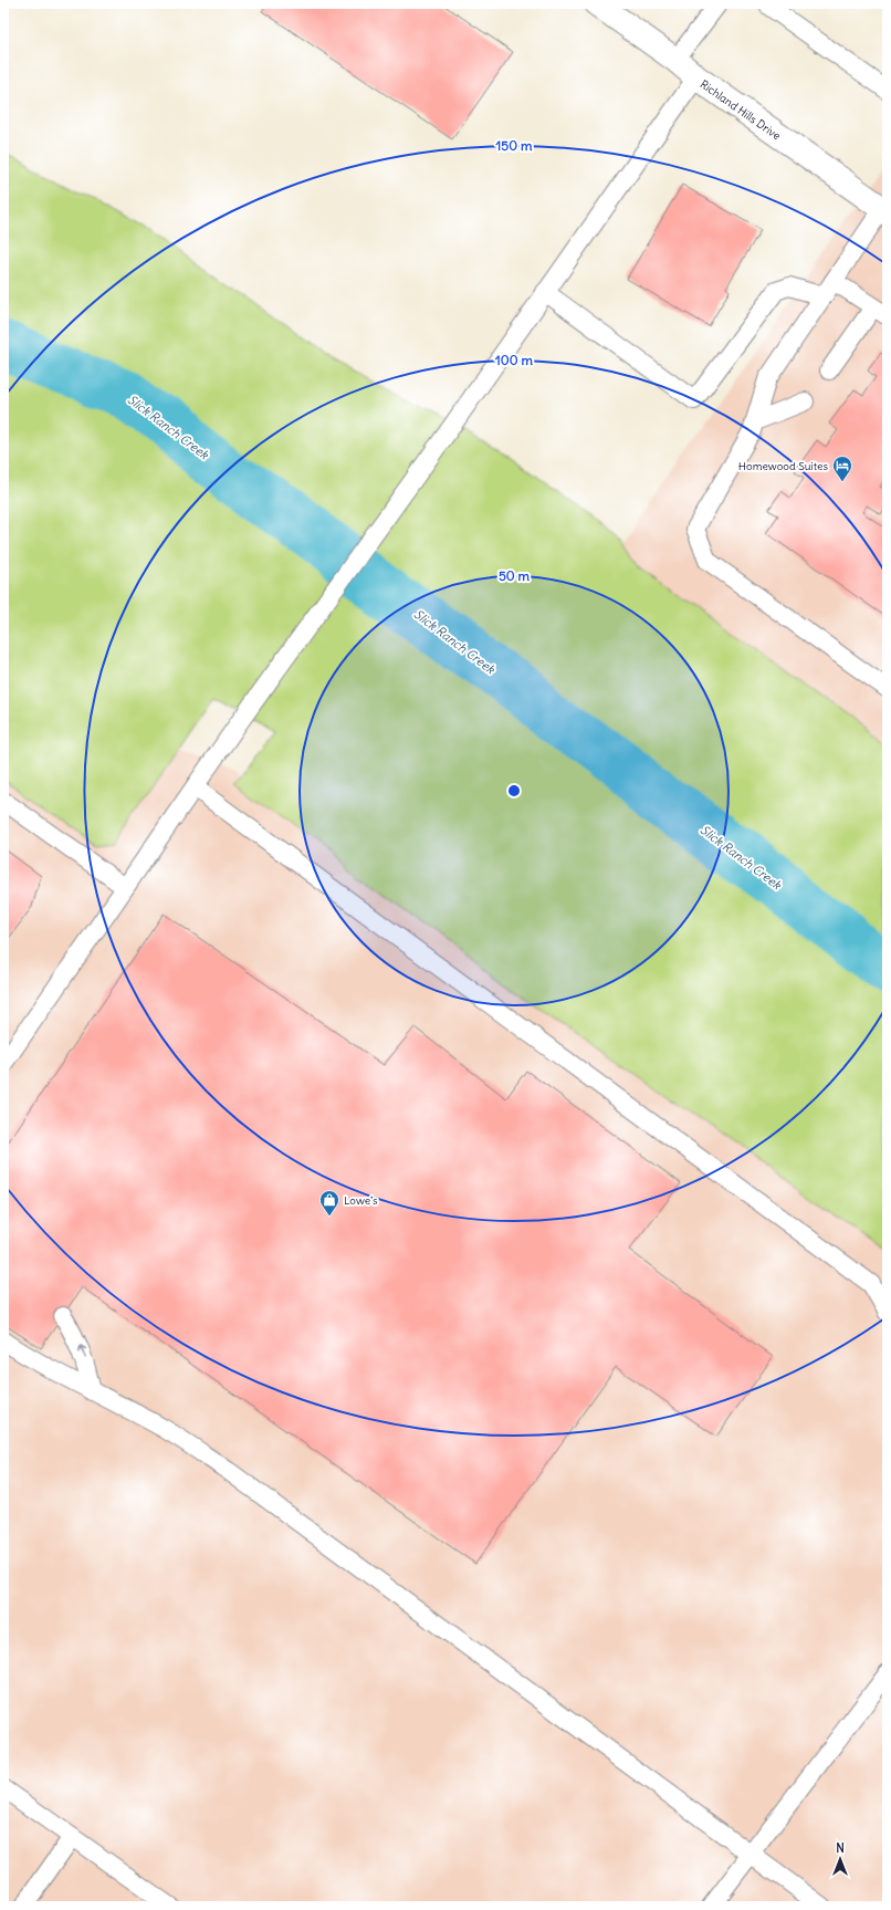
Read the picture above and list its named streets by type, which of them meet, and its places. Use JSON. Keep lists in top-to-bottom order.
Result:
{
  "streets": {
    "street": ["Richland Hills Drive"]
  },
  "water": ["Slick Ranch Creek"],
  "places": {
    "hotel": ["Homewood Suites"],
    "shop": ["Lowe's"]
  },
  "north": "top",
  "rings": ["150 m", "100 m", "50 m"]
}
